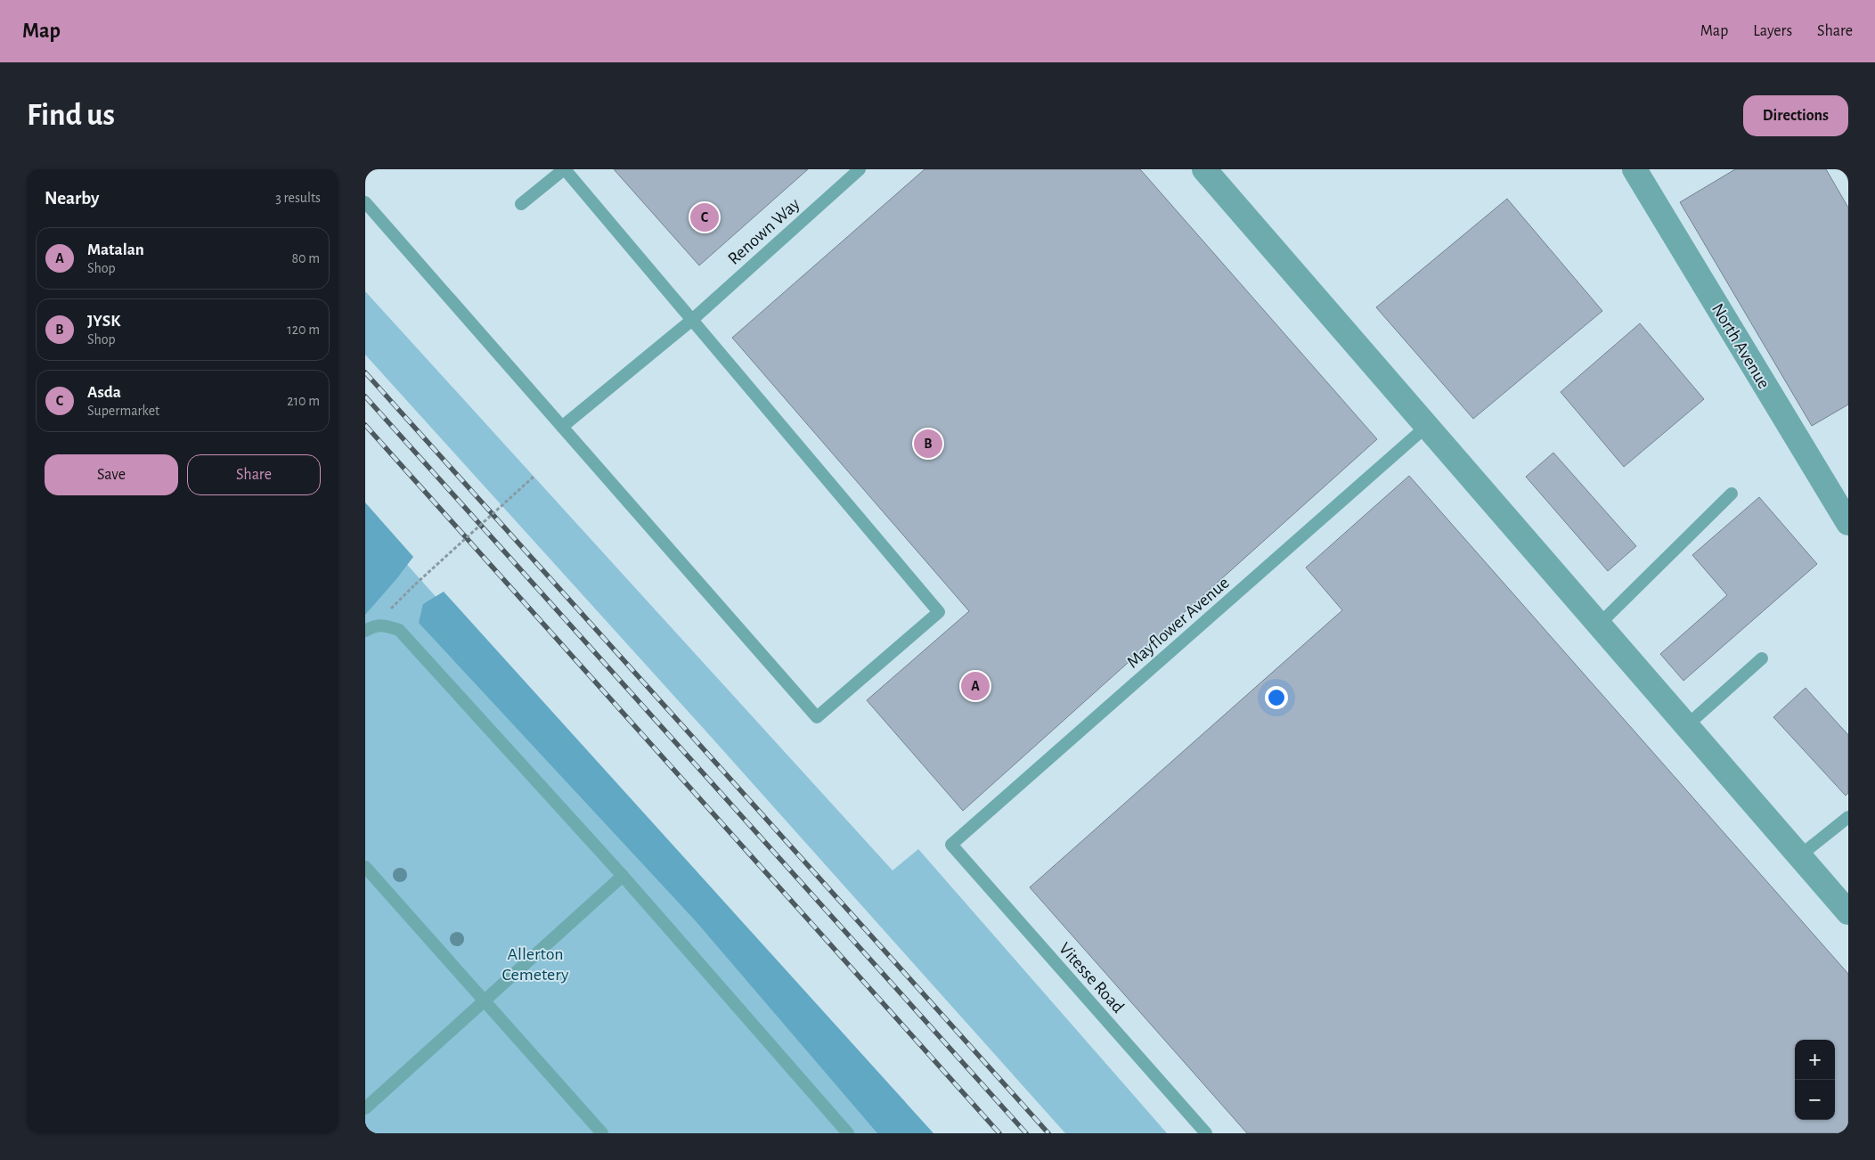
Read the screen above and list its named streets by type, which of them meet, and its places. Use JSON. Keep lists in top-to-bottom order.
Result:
{
  "streets": {
    "street": ["North Avenue"],
    "lane": ["Renown Way", "Mayflower Avenue", "Vitesse Road"]
  },
  "crossings": [
    ["Mayflower Avenue", "Vitesse Road"]
  ],
  "parks": ["Allerton Cemetery"],
  "page": {
    "header": "Map",
    "nav": ["Map", "Layers", "Share"],
    "buttons": [
      "Directions",
      ["Save", "Share"]
    ],
    "title": "Find us",
    "heading": ["Nearby", "3 results"],
    "pins": ["C", "B", "A"],
    "list": [
      {
        "mark": "A",
        "name": "Matalan",
        "note": "Shop",
        "value": "80 m"
      },
      {
        "mark": "B",
        "name": "JYSK",
        "note": "Shop",
        "value": "120 m"
      },
      {
        "mark": "C",
        "name": "Asda",
        "note": "Supermarket",
        "value": "210 m"
      }
    ],
    "map_buttons": ["+", "−"]
  }
}
